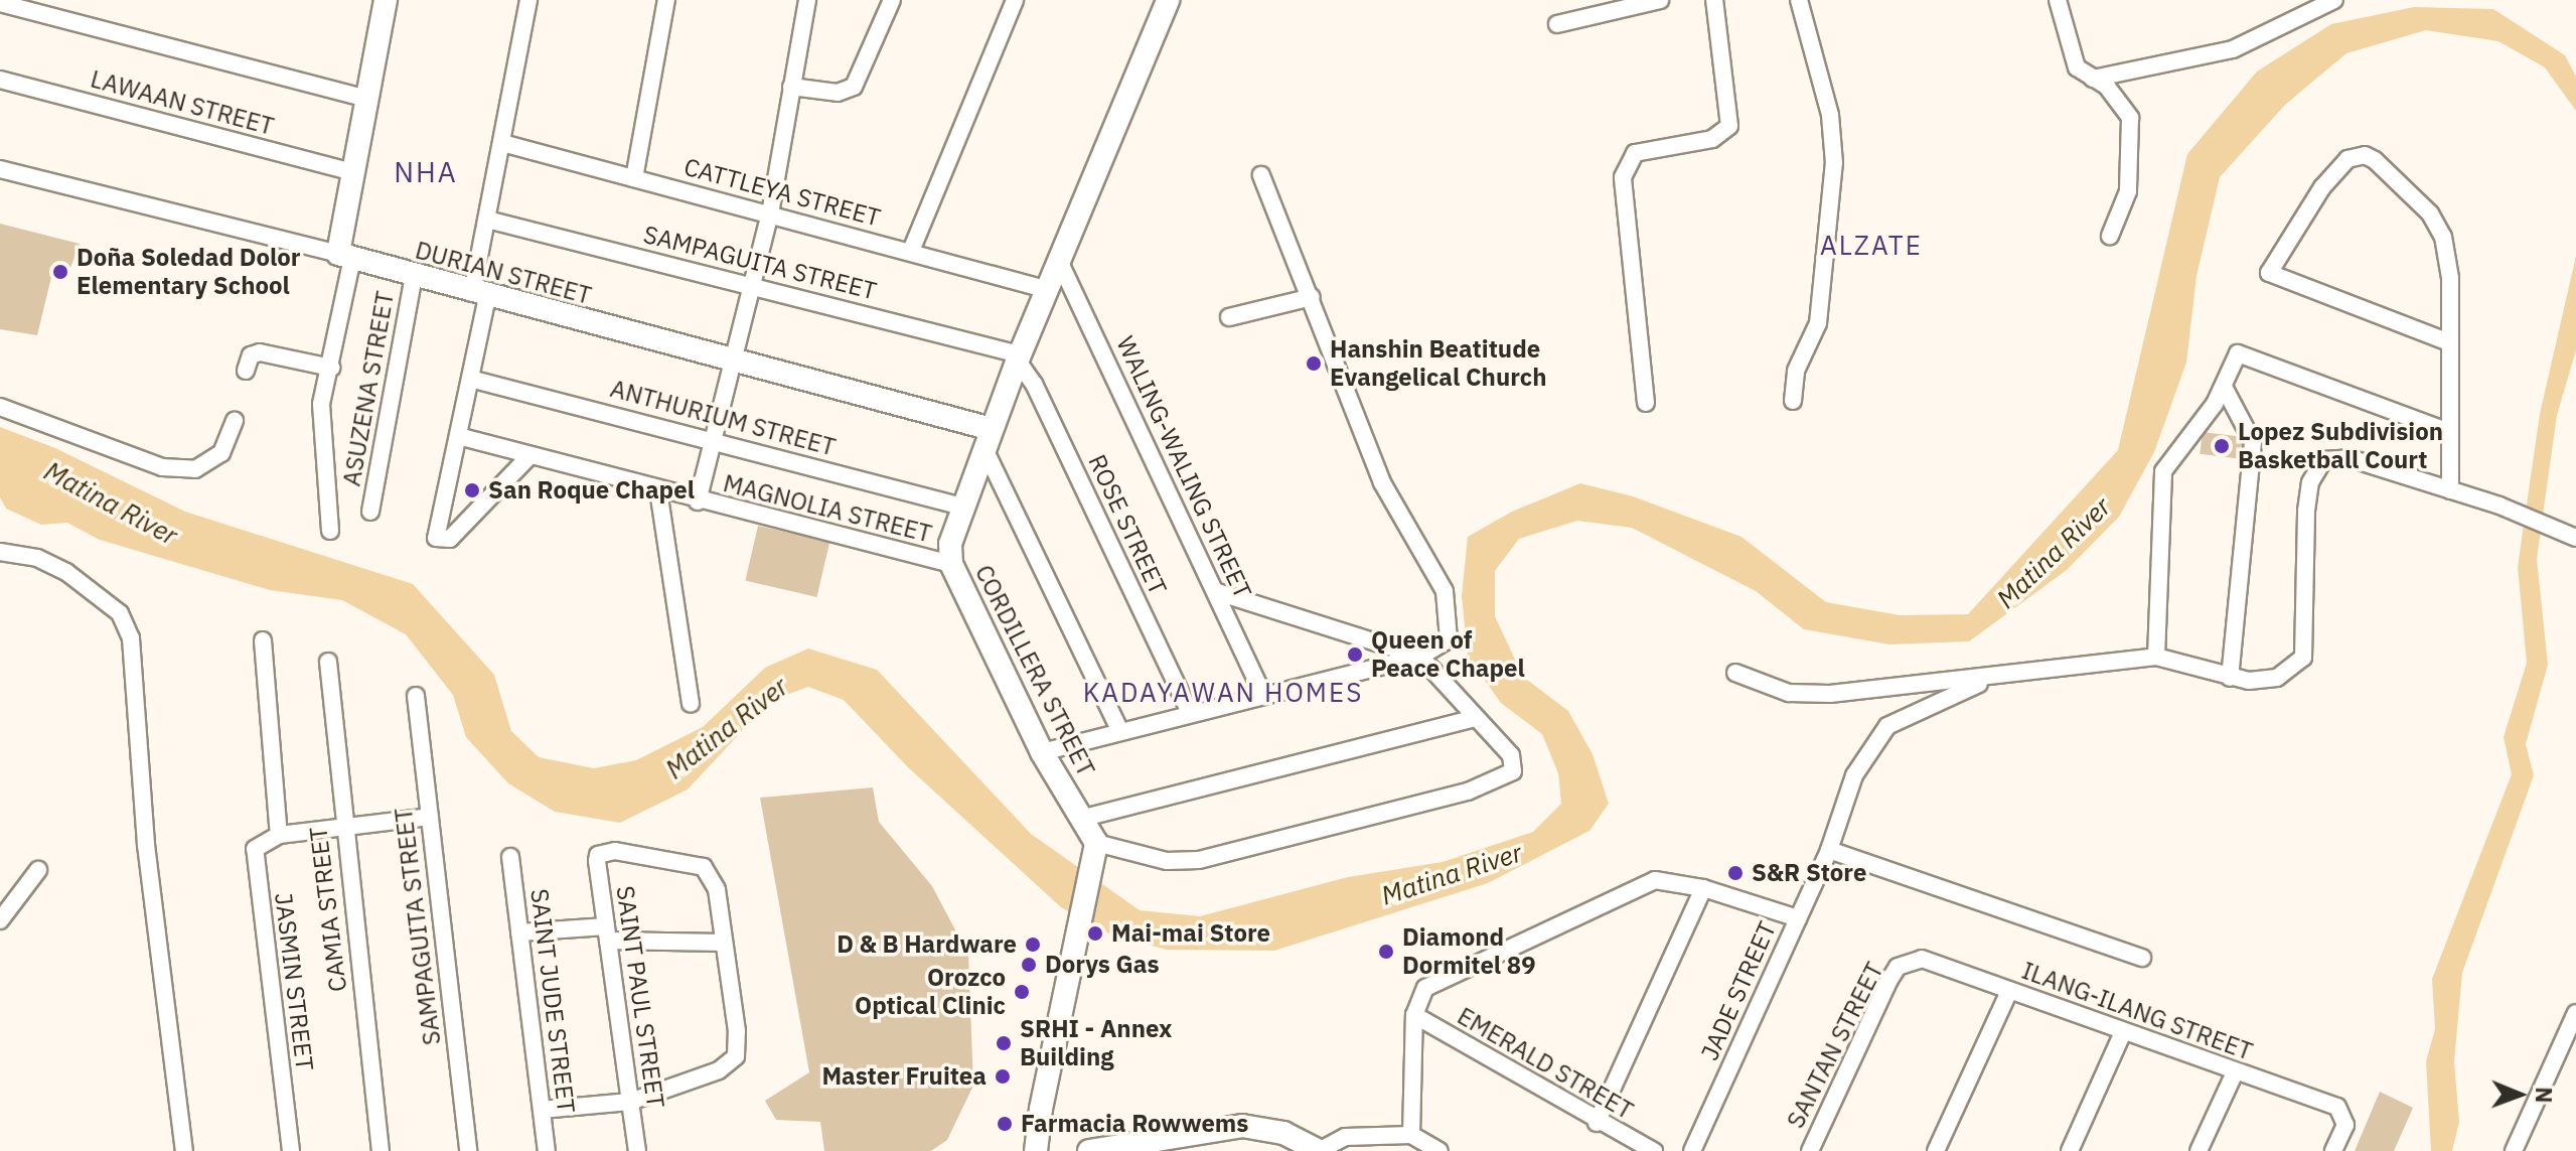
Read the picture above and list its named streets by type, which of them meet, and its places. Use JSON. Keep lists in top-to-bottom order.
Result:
{
  "streets": {
    "street": [
      "LAWAAN STREET",
      "CATTLEYA STREET",
      "SAMPAGUITA STREET",
      "DURIAN STREET",
      "ASUZENA STREET",
      "ANTHURIUM STREET",
      "WALING-WALING STREET",
      "MAGNOLIA STREET",
      "ROSE STREET",
      "CORDILLERA STREET",
      "CAMIA STREET",
      "JASMIN STREET",
      "JADE STREET",
      "SAINT PAUL STREET",
      "SAINT JUDE STREET",
      "ILANG-ILANG STREET",
      "SANTAN STREET",
      "EMERALD STREET"
    ]
  },
  "crossings": [
    ["CATTLEYA STREET", "CORDILLERA STREET"],
    ["SAMPAGUITA STREET", "ROSE STREET"],
    ["SAMPAGUITA STREET", "CORDILLERA STREET"],
    ["DURIAN STREET", "ASUZENA STREET"],
    ["DURIAN STREET", "CORDILLERA STREET"],
    ["ANTHURIUM STREET", "CORDILLERA STREET"],
    ["WALING-WALING STREET", "CORDILLERA STREET"],
    ["MAGNOLIA STREET", "CORDILLERA STREET"],
    ["ROSE STREET", "CORDILLERA STREET"],
    ["ILANG-ILANG STREET", "SANTAN STREET"]
  ],
  "districts": ["NHA", "ALZATE", "KADAYAWAN HOMES"],
  "water": ["Matina River"],
  "places": [
    "Doña Soledad Dolor Elementary School",
    "Hanshin Beatitude Evangelical Church",
    "Lopez Subdivision Basketball Court",
    "San Roque Chapel",
    "Queen of Peace Chapel",
    "S&R Store",
    "Mai-mai Store",
    "D & B Hardware",
    "Diamond Dormitel 89",
    "Dorys Gas",
    "Orozco Optical Clinic",
    "SRHI - Annex Building",
    "Master Fruitea",
    "Farmacia Rowwems"
  ],
  "north": "right"
}
